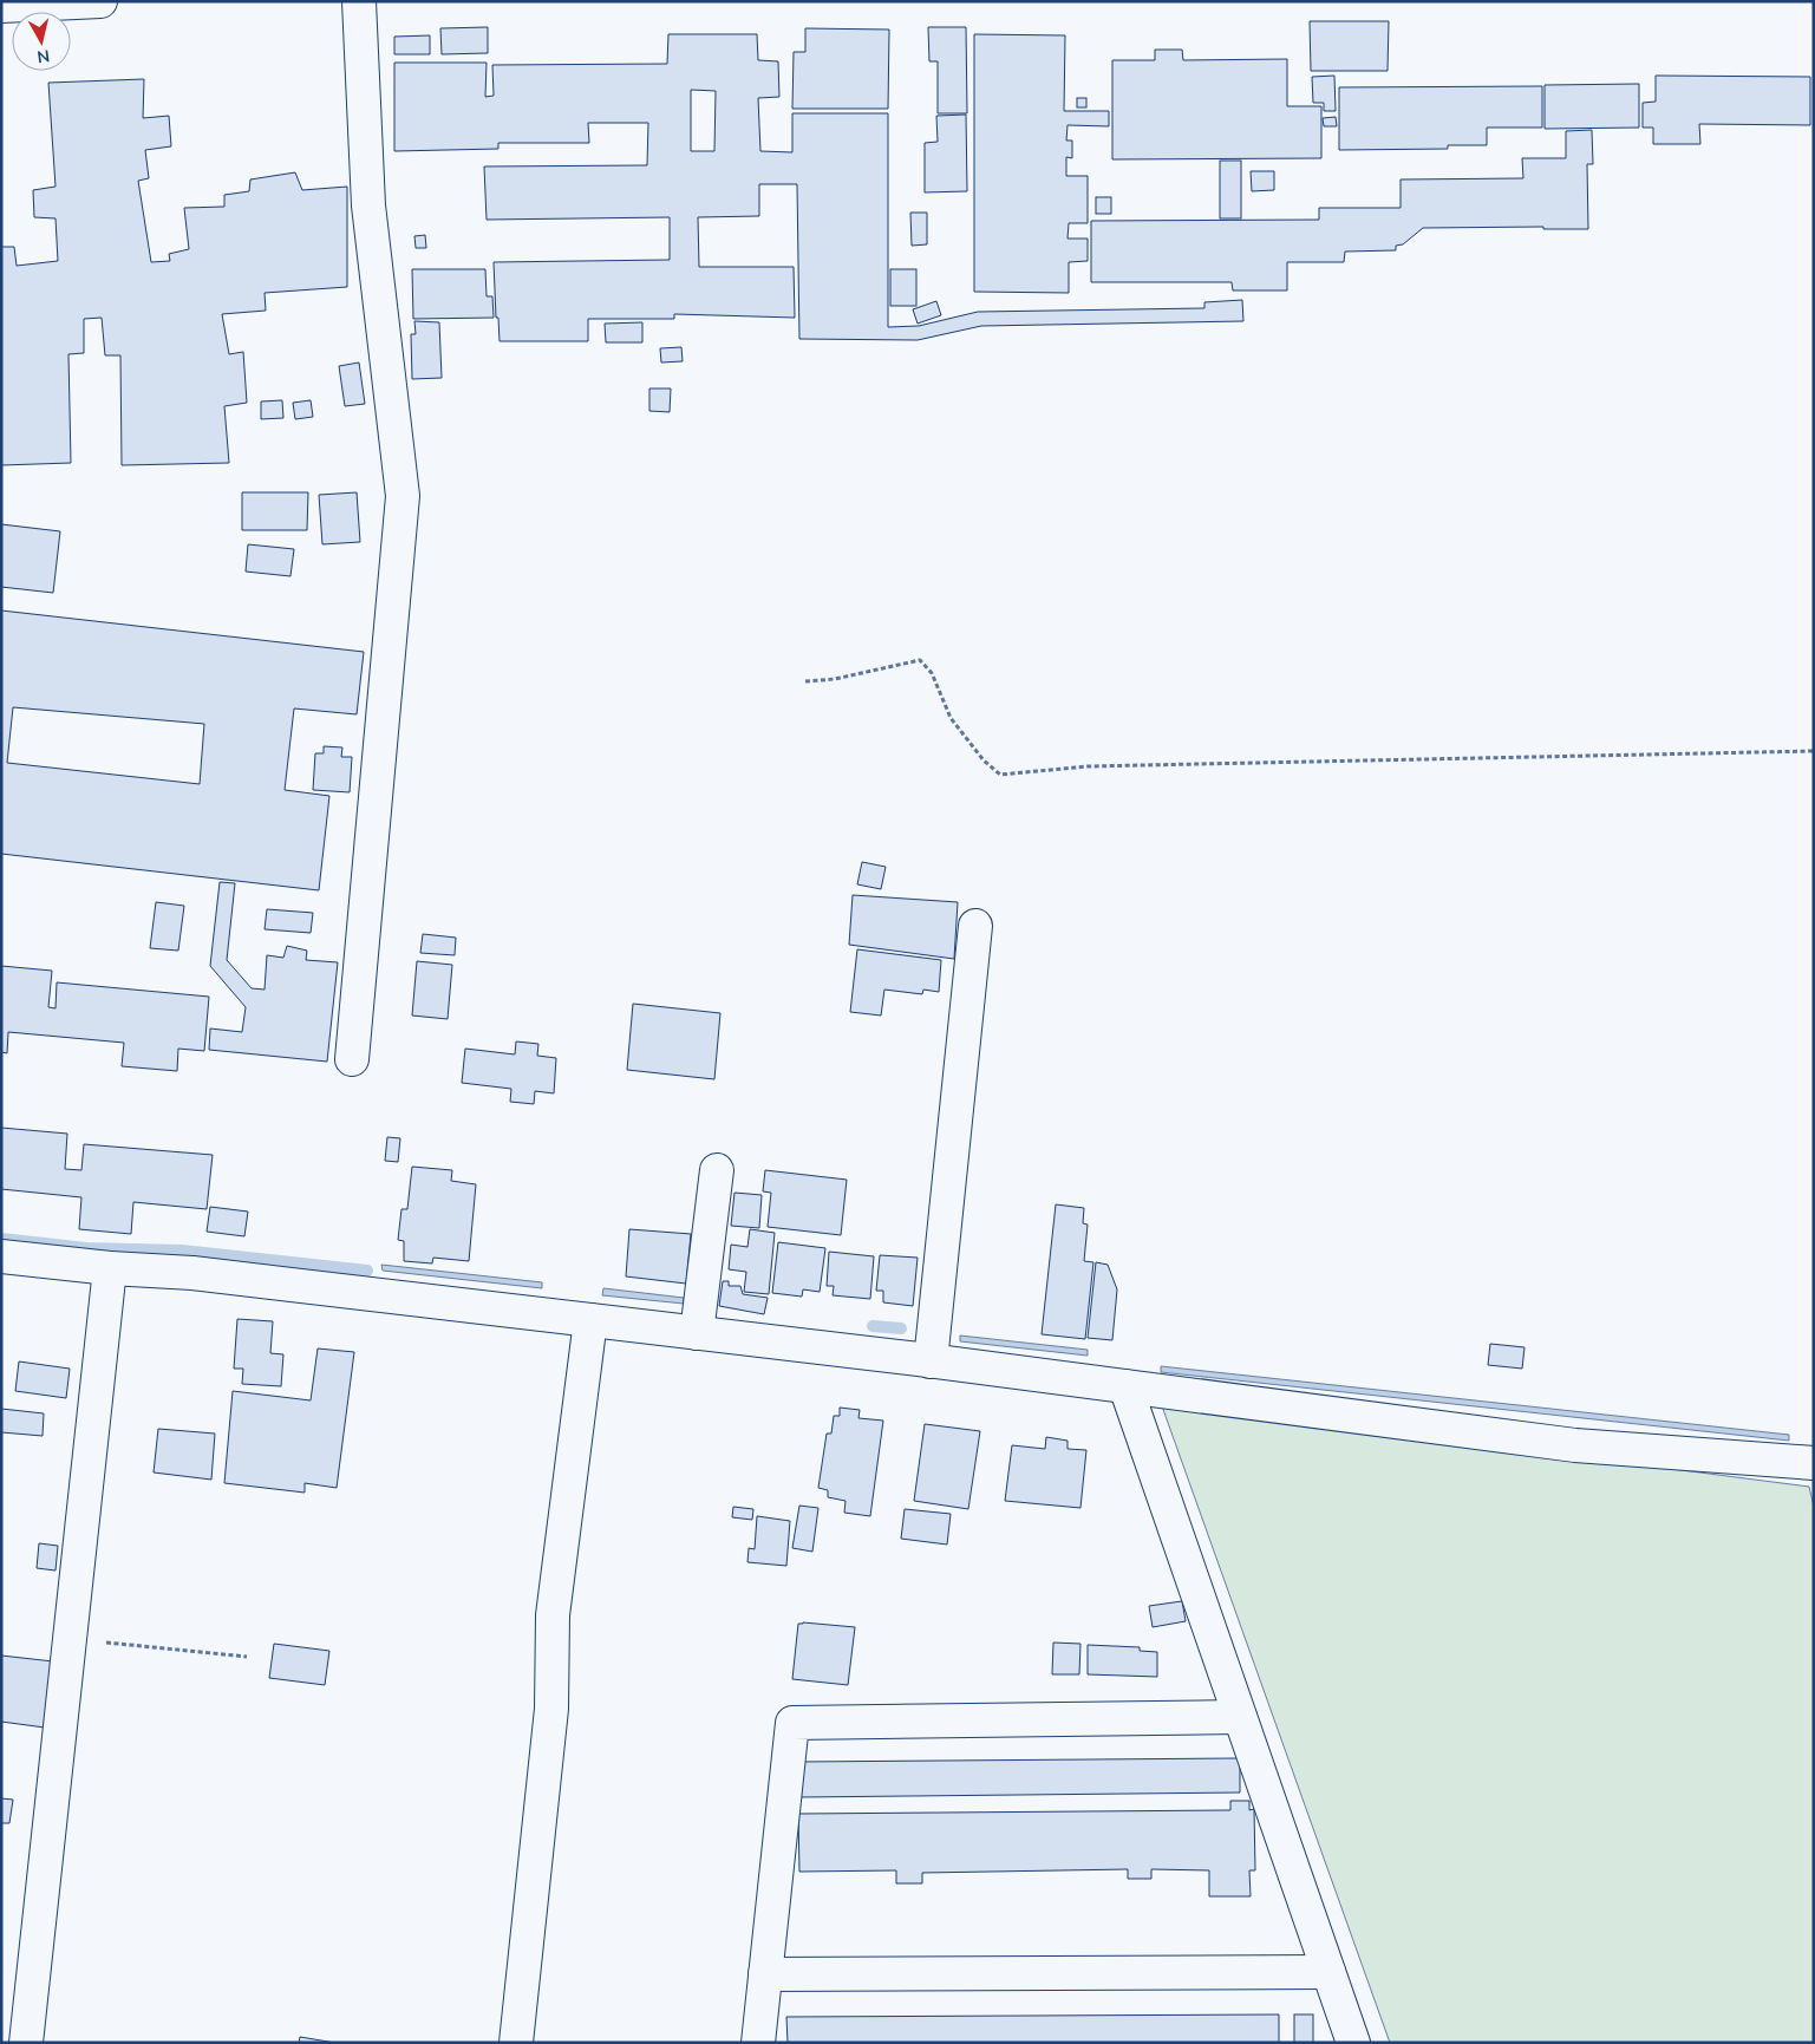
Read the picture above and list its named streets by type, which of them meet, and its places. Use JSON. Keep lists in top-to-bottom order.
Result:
{
  "north": "bottom"
}
